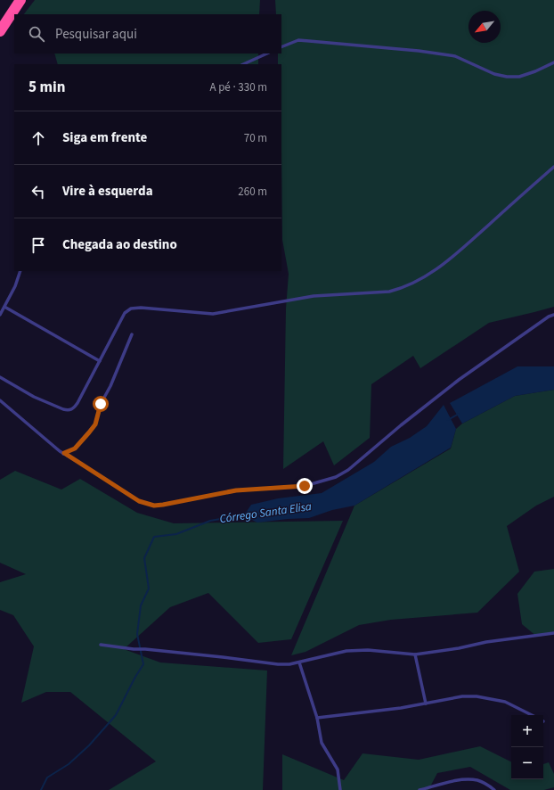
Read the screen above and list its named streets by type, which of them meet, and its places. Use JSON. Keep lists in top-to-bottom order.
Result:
{
  "water": ["Córrego Santa Elisa"],
  "north": "bottom left",
  "page": {
    "search": "Pesquisar aqui",
    "heading": ["5 min", "A pé · 330 m"],
    "list": [
      ["Siga em frente", "70 m"],
      ["Vire à esquerda", "260 m"],
      "Chegada ao destino"
    ],
    "map_buttons": ["+", "−"]
  }
}
